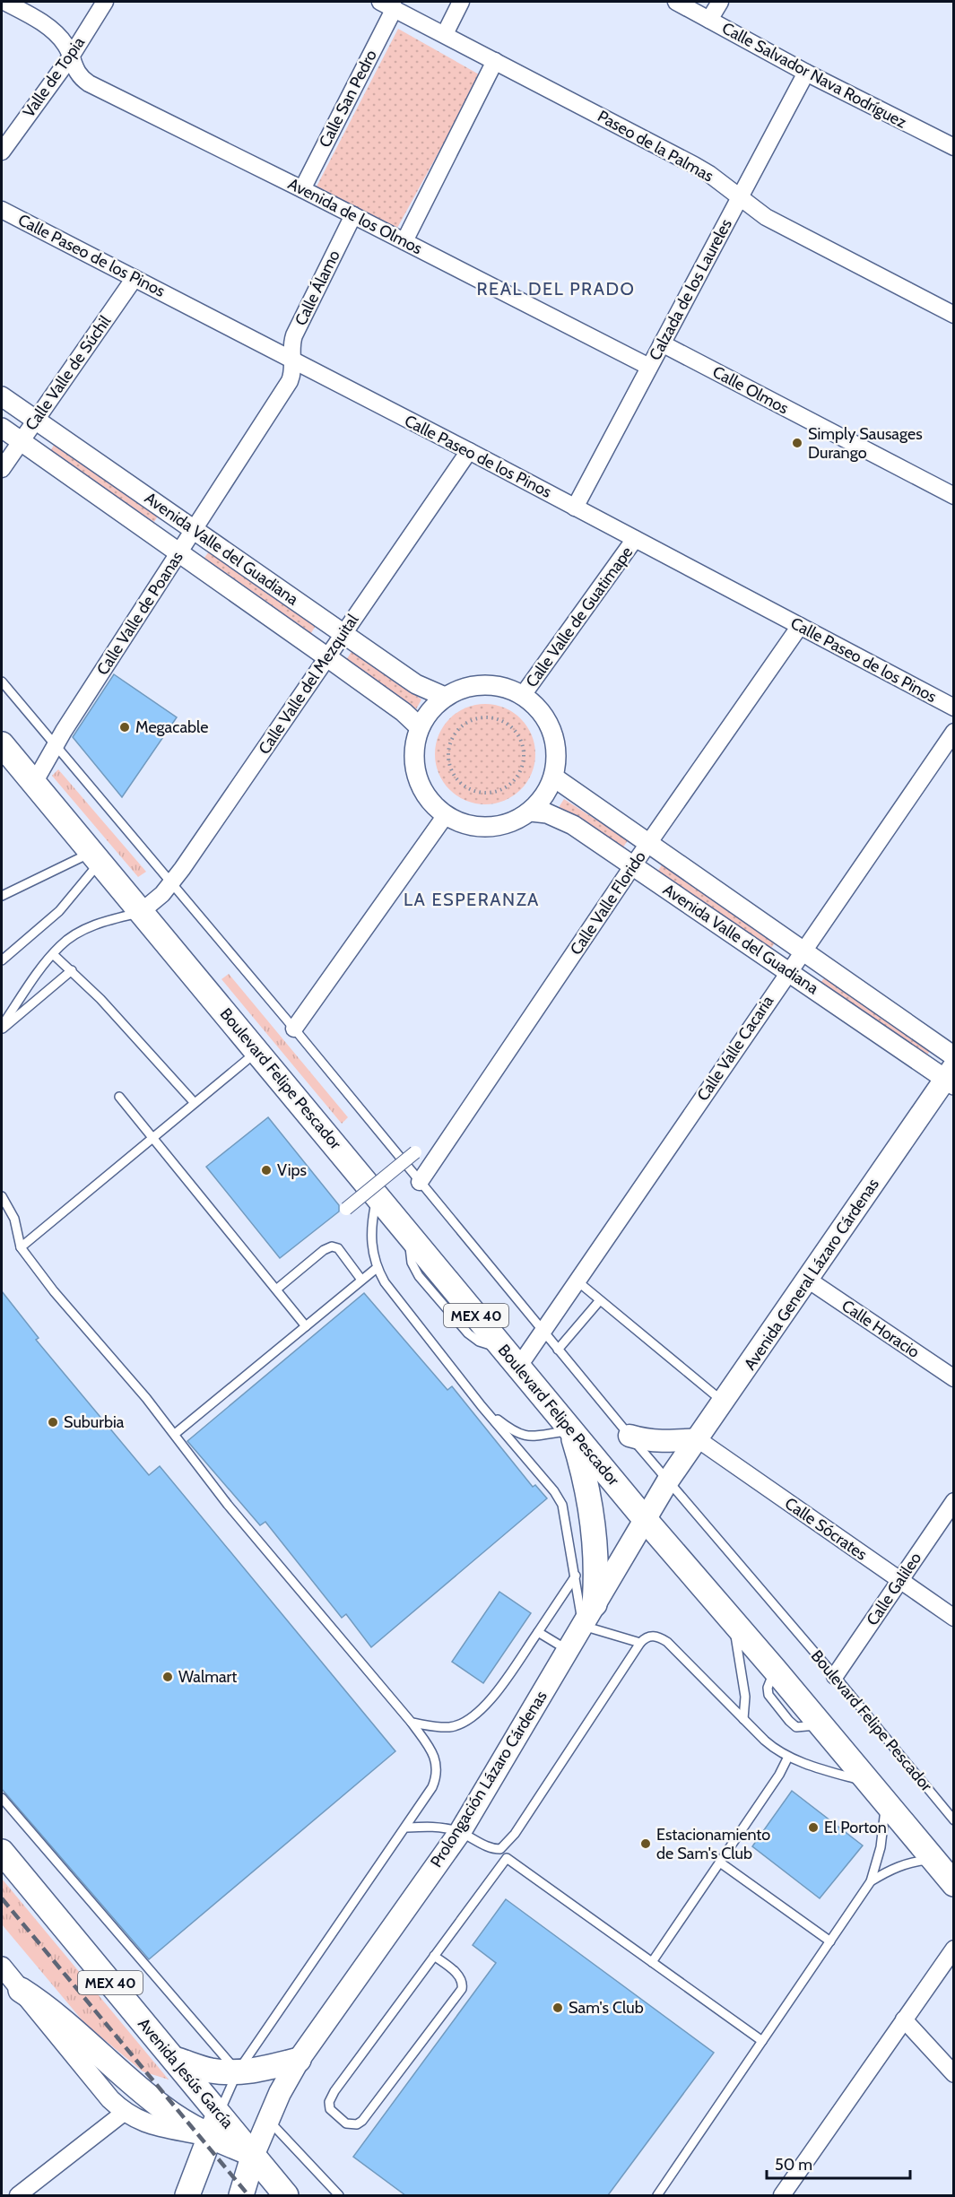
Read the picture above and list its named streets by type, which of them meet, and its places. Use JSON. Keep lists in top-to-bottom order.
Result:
{
  "streets": {
    "main road": [
      "Boulevard Felipe Pescador",
      "Avenida General Lázaro Cárdenas",
      "MEX 40",
      "Prolongación Lázaro Cárdenas",
      "Avenida Jesús García"
    ],
    "street": [
      "Calle Salvador Nava Rodríguez",
      "Valle de Topia",
      "Calle San Pedro",
      "Paseo de la Palmas",
      "Avenida de los Olmos",
      "Calle Paseo de los Pinos",
      "Calle Álamo",
      "Calzada de los Laureles",
      "Calle Valle de Súchil",
      "Calle Olmos",
      "Avenida Valle del Guadiana",
      "Calle Valle de Poanas",
      "Calle Valle de Guatimape",
      "Calle Valle del Mezquital",
      "Calle Valle Florido",
      "Calle Valle Cacaria",
      "Calle Horacio",
      "Calle Sócrates",
      "Calle Galileo"
    ]
  },
  "crossings": [
    ["Calle Salvador Nava Rodríguez", "Calzada de los Laureles"],
    ["Valle de Topia", "Avenida de los Olmos"],
    ["Calle San Pedro", "Paseo de la Palmas"],
    ["Calle San Pedro", "Avenida de los Olmos"],
    ["Paseo de la Palmas", "Calzada de los Laureles"],
    ["Avenida de los Olmos", "Calle Álamo"],
    ["Avenida de los Olmos", "Calzada de los Laureles"],
    ["Calle Paseo de los Pinos", "Calle Álamo"],
    ["Calle Paseo de los Pinos", "Calzada de los Laureles"],
    ["Calle Paseo de los Pinos", "Calle Valle de Súchil"],
    ["Calle Paseo de los Pinos", "Calle Valle de Poanas"],
    ["Calle Paseo de los Pinos", "Calle Valle de Guatimape"],
    ["Calle Paseo de los Pinos", "Calle Valle del Mezquital"],
    ["Calle Paseo de los Pinos", "Calle Valle Florido"],
    ["Calle Álamo", "Calle Valle de Poanas"],
    ["Calzada de los Laureles", "Calle Olmos"],
    ["Calle Valle de Súchil", "Avenida Valle del Guadiana"],
    ["Avenida Valle del Guadiana", "Calle Valle de Poanas"],
    ["Avenida Valle del Guadiana", "Calle Valle del Mezquital"],
    ["Avenida Valle del Guadiana", "Calle Valle Florido"],
    ["Avenida Valle del Guadiana", "Calle Valle Cacaria"],
    ["Avenida Valle del Guadiana", "Avenida General Lázaro Cárdenas"],
    ["Calle Valle de Poanas", "Boulevard Felipe Pescador"],
    ["Calle Valle del Mezquital", "Boulevard Felipe Pescador"],
    ["Calle Valle Florido", "Boulevard Felipe Pescador"],
    ["Calle Valle Cacaria", "Boulevard Felipe Pescador"],
    ["Boulevard Felipe Pescador", "Avenida General Lázaro Cárdenas"],
    ["Boulevard Felipe Pescador", "Calle Galileo"],
    ["Boulevard Felipe Pescador", "Prolongación Lázaro Cárdenas"],
    ["Avenida General Lázaro Cárdenas", "Calle Horacio"],
    ["Avenida General Lázaro Cárdenas", "Calle Sócrates"],
    ["Avenida General Lázaro Cárdenas", "Prolongación Lázaro Cárdenas"],
    ["Calle Sócrates", "Calle Galileo"],
    ["Prolongación Lázaro Cárdenas", "Avenida Jesús García"]
  ],
  "districts": ["REAL DEL PRADO", "LA ESPERANZA"],
  "places": [
    "Simply Sausages Durango",
    "Megacable",
    "Vips",
    "Suburbia",
    "Walmart",
    "El Porton",
    "Estacionamiento de Sam's Club",
    "Sam's Club"
  ],
  "scale_bar": "50 m"
}
